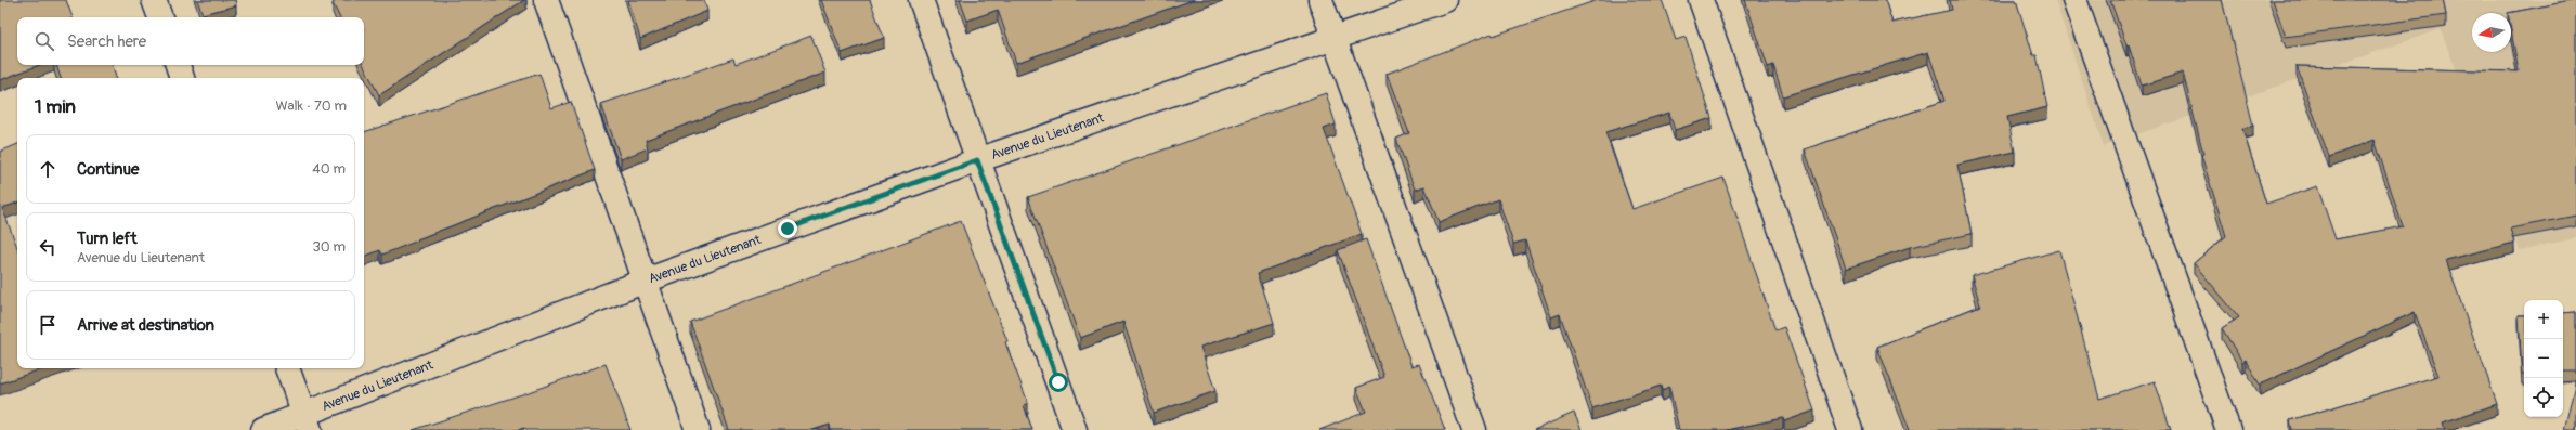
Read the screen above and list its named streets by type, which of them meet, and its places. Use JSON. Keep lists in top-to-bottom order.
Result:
{
  "streets": {
    "street": ["Avenue du Lieutenant"]
  },
  "north": "left",
  "page": {
    "search": "Search here",
    "heading": ["1 min", "Walk · 70 m"],
    "list": [
      ["Continue", "40 m"],
      ["Turn left", "Avenue du Lieutenant", "30 m"],
      "Arrive at destination"
    ],
    "map_buttons": ["+", "−"]
  }
}
